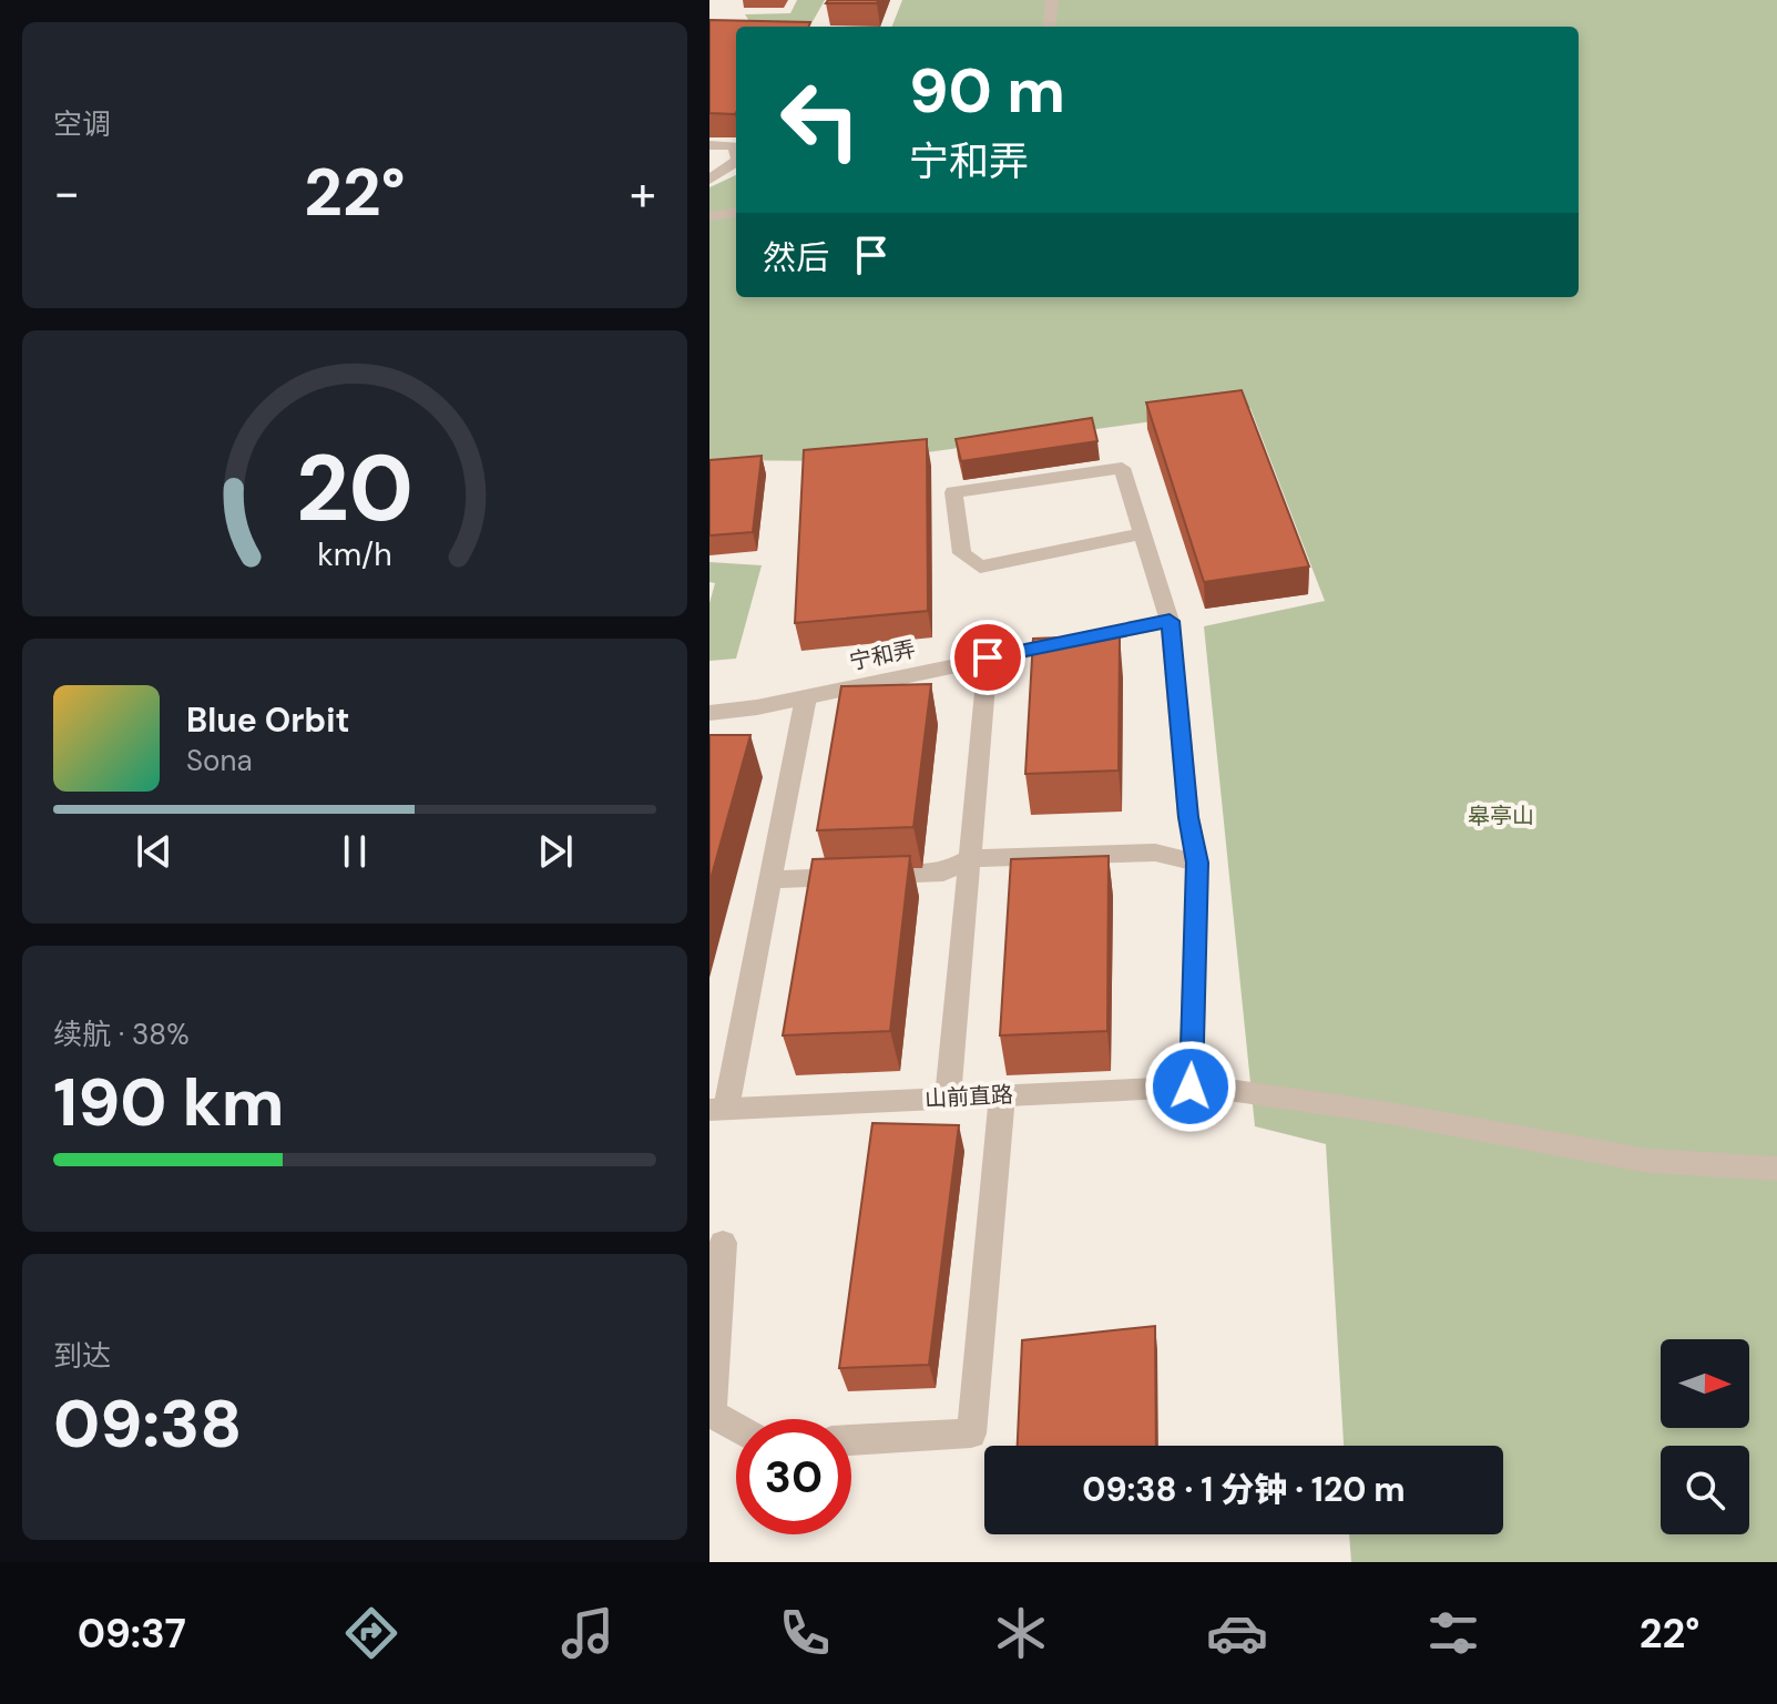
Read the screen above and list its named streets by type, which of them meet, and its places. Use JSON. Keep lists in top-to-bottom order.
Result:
{
  "streets": {
    "street": ["宁和弄", "山前直路"]
  },
  "parks": ["皋亭山"],
  "north": "right",
  "page": {
    "tile": [
      "空调",
      ["续航 · 38%", "190 km"],
      ["到达", "09:38"]
    ],
    "turn": ["90 m", "宁和弄"],
    "heat": ["−", "22°", "+"],
    "then": "然后",
    "song": ["Blue Orbit", "Sona"],
    "limit": "30",
    "trip": "09:38 · 1 分钟 · 120 m",
    "tabs": ["09:37", "22°"],
    "gauge": ["20", "km/h"]
  }
}
